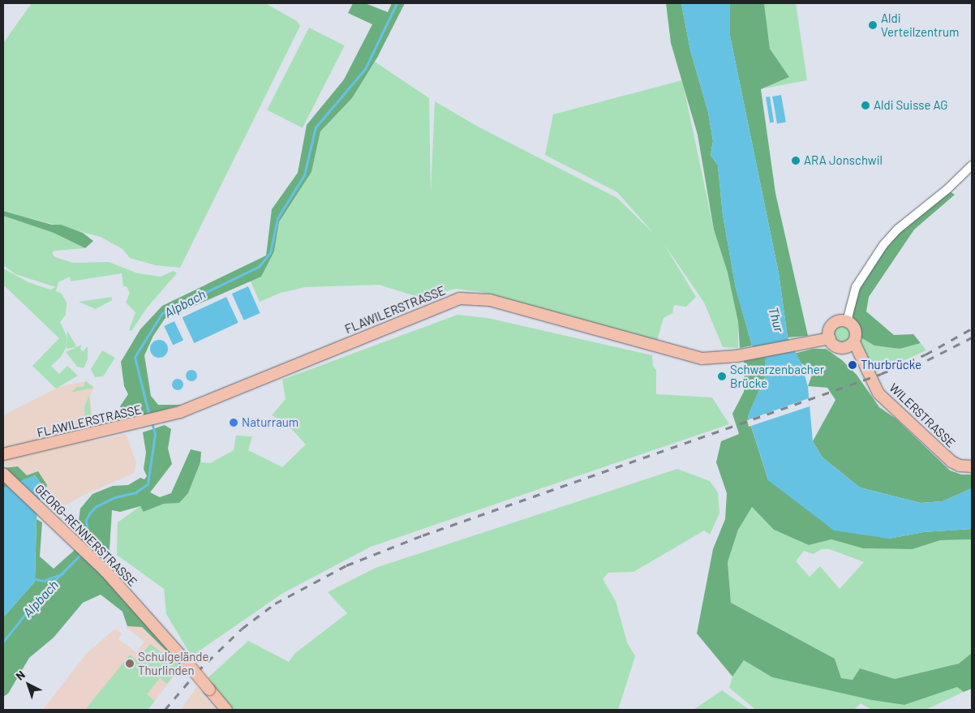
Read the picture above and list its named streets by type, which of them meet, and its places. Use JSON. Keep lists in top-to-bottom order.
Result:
{
  "streets": {
    "main road": ["FLAWILERSTRASSE", "WILERSTRASSE", "GEORG-RENNERSTRASSE"]
  },
  "crossings": [
    ["FLAWILERSTRASSE", "WILERSTRASSE"]
  ],
  "water": ["Alpbach", "Thur"],
  "places": [
    "Aldi Verteilzentrum",
    "Aldi Suisse AG",
    "ARA Jonschwil",
    "Thurbrücke",
    "Schwarzenbacher Brücke",
    "Naturraum",
    "Schulgelände Thurlinden"
  ],
  "north": "top left"
}
